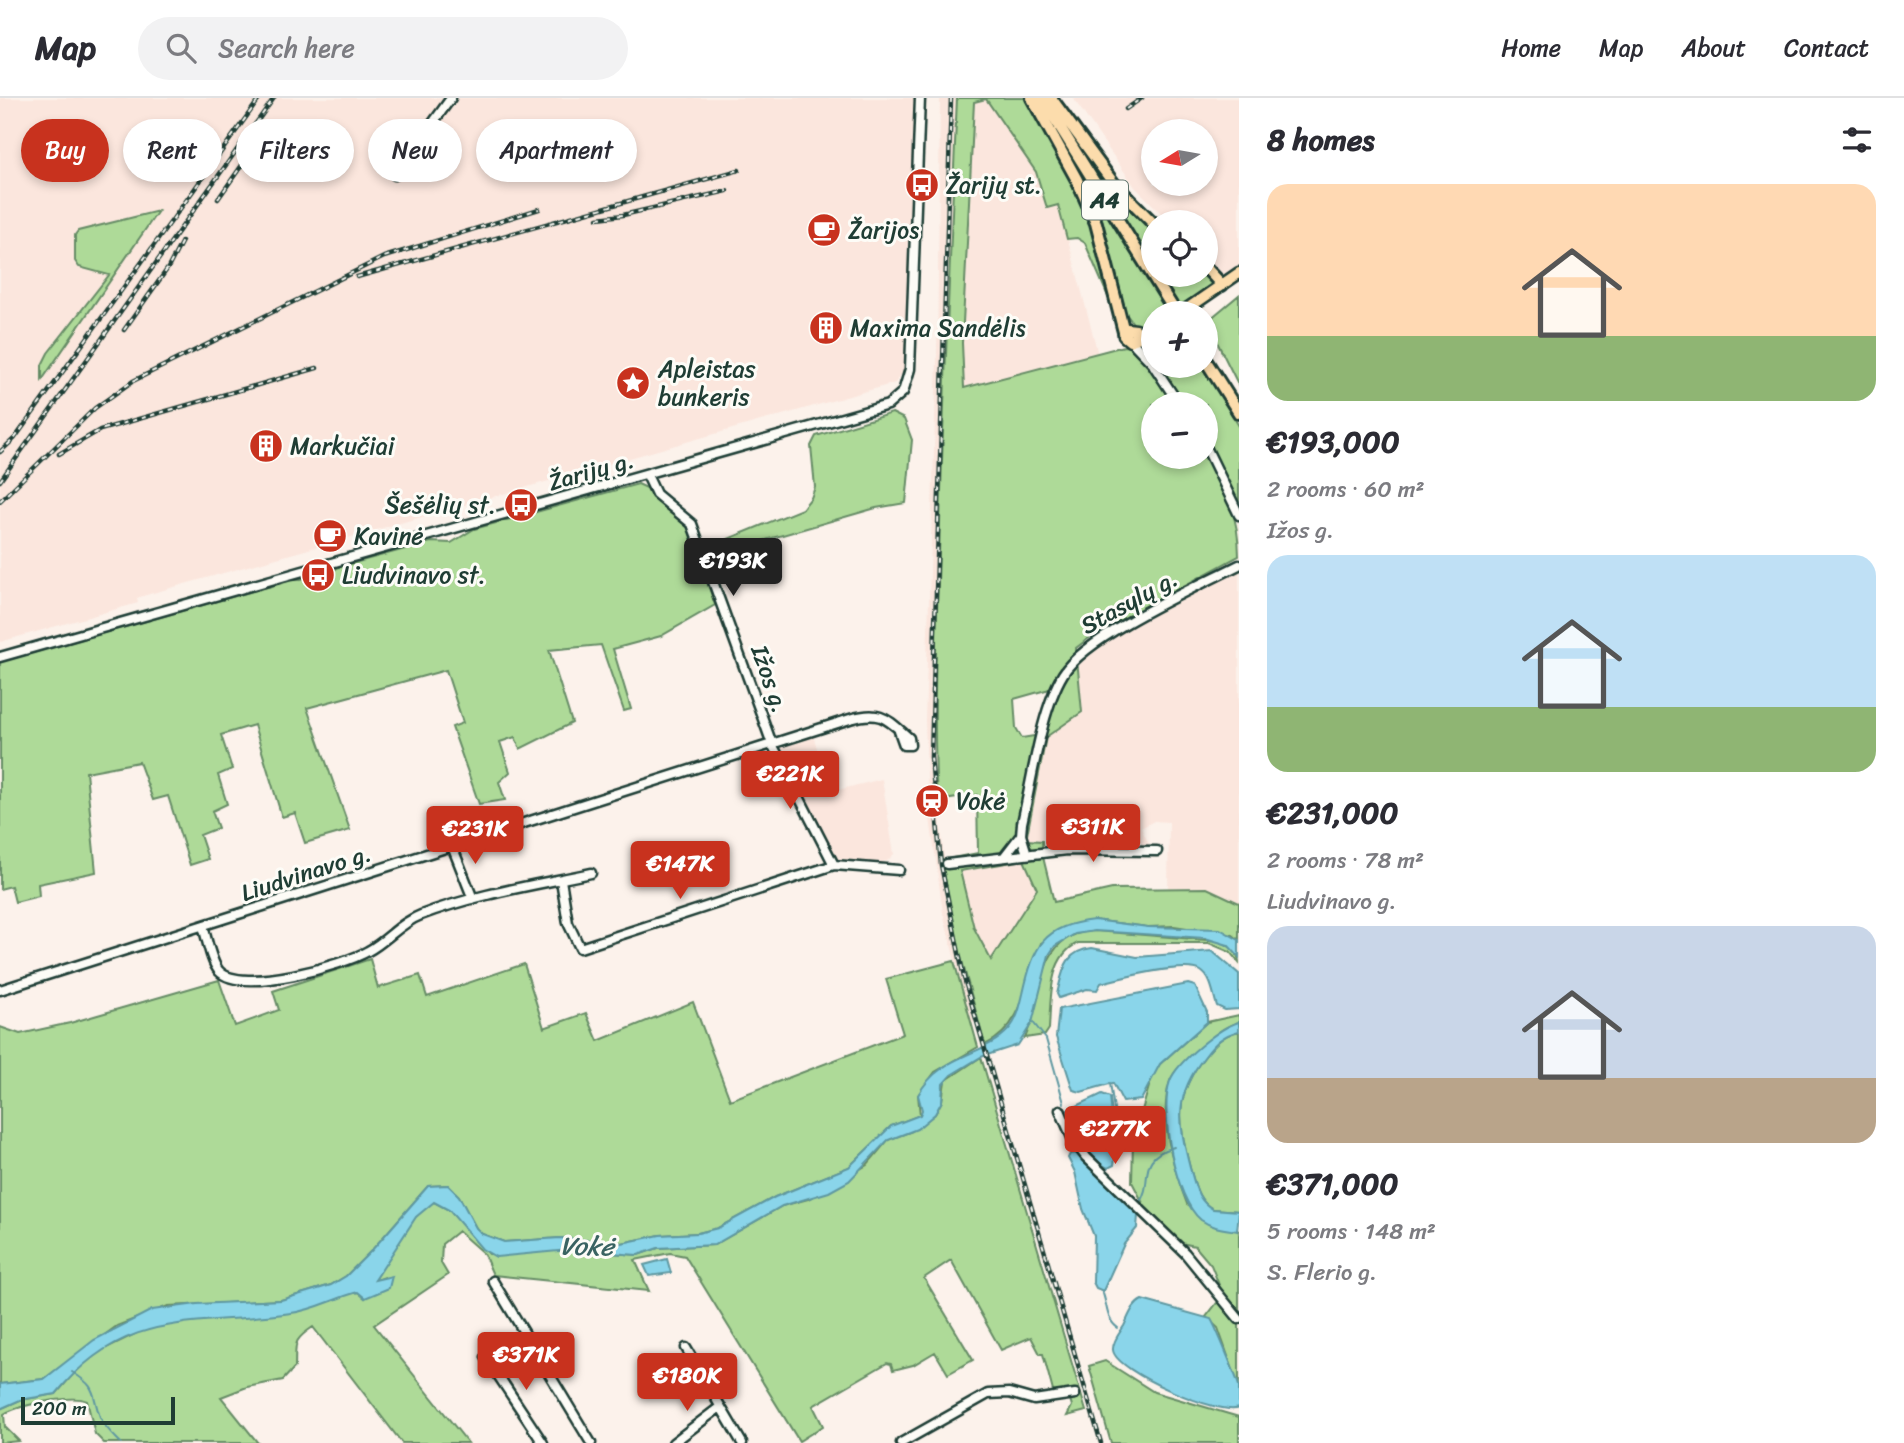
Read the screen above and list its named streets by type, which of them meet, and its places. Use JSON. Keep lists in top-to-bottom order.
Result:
{
  "streets": {
    "highway": ["A4"],
    "street": [
      "Žarijų g.",
      "Stasylų g.",
      "Ižos g.",
      "Liudvinavo g."
    ]
  },
  "crossings": [
    ["Žarijų g.", "Ižos g."],
    ["Ižos g.", "Liudvinavo g."]
  ],
  "water": ["Vokė"],
  "places": {
    "bus stop": ["Žarijų st.", "Šešėlių st.", "Liudvinavo st."],
    "cafe": ["Žarijos", "Kavinė"],
    "building": ["Maxima Sandėlis", "Markučiai"],
    "place": ["Apleistas bunkeris"],
    "station": ["Vokė"]
  },
  "scale_bar": "200 m",
  "north": "left",
  "page": {
    "header": "Map",
    "search": "Search here",
    "nav": [
      "Home",
      "Map",
      "About",
      "Contact"
    ],
    "heading": "8 homes",
    "map_buttons": ["+", "−"],
    "chip": [
      "Buy",
      "Rent",
      "Filters",
      "New",
      "Apartment"
    ],
    "list": [
      {
        "name": "€193,000",
        "note": "2 rooms · 60 m² · Ižos g."
      },
      {
        "name": "€231,000",
        "note": "2 rooms · 78 m² · Liudvinavo g."
      },
      {
        "name": "€371,000",
        "note": "5 rooms · 148 m² · S. Flerio g."
      }
    ],
    "price": [
      "€193K",
      "€221K",
      "€311K",
      "€231K",
      "€147K",
      "€277K",
      "€371K",
      "€180K"
    ],
    "scale": "200 m"
  }
}
